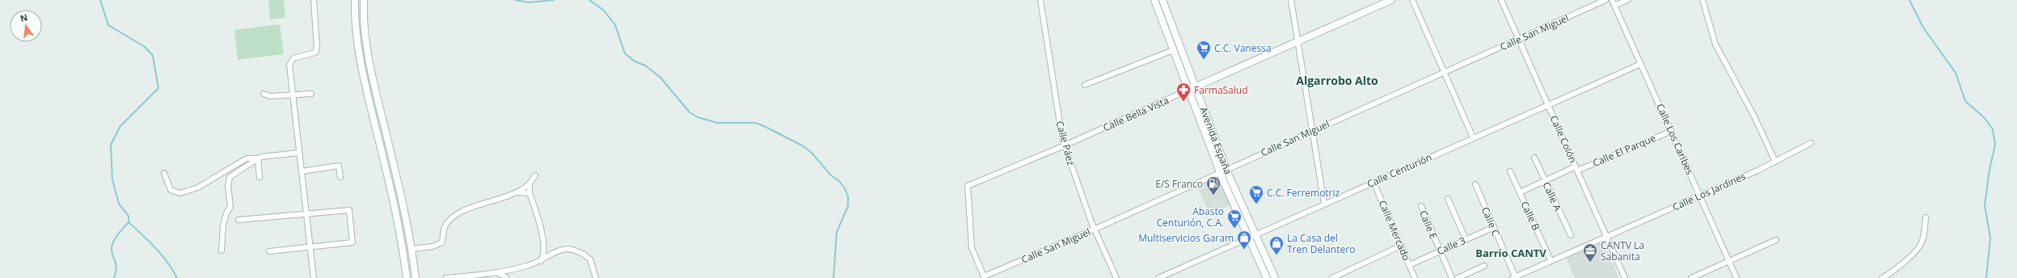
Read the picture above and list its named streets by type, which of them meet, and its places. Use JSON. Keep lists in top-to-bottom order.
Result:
{
  "streets": {
    "street": [
      "Calle San Miguel",
      "Calle Bella Vista",
      "Calle Colón",
      "Calle Los Caribes",
      "Avenida España",
      "Calle Páez",
      "Calle El Parque",
      "Calle Centurión",
      "Calle Los Jardines",
      "Calle A",
      "Calle B",
      "Calle C",
      "Calle E",
      "Calle Mercado",
      "Calle 3"
    ]
  },
  "crossings": [
    ["Calle San Miguel", "Calle Bella Vista"],
    ["Calle San Miguel", "Calle Colón"],
    ["Calle San Miguel", "Avenida España"],
    ["Calle San Miguel", "Calle Páez"],
    ["Calle Bella Vista", "Avenida España"],
    ["Calle Bella Vista", "Calle Páez"],
    ["Calle Colón", "Calle El Parque"],
    ["Calle Colón", "Calle Centurión"],
    ["Calle Colón", "Calle Los Jardines"],
    ["Calle Los Caribes", "Calle El Parque"],
    ["Calle Los Caribes", "Calle Centurión"],
    ["Calle Los Caribes", "Calle Los Jardines"],
    ["Avenida España", "Calle Centurión"],
    ["Calle El Parque", "Calle A"],
    ["Calle El Parque", "Calle B"],
    ["Calle Centurión", "Calle Mercado"],
    ["Calle Los Jardines", "Calle B"],
    ["Calle Los Jardines", "Calle C"],
    ["Calle C", "Calle 3"],
    ["Calle E", "Calle 3"],
    ["Calle Mercado", "Calle 3"]
  ],
  "districts": ["Algarrobo Alto", "Barrio CANTV"],
  "places": {
    "supermarket": ["C.C. Vanessa", "C.C. Ferremotriz", "Abasto Centurión, C.A."],
    "pharmacy": ["FarmaSalud"],
    "fuel station": ["E/S Franco"],
    "shop": ["Multiservicios Garam", "La Casa del Tren Delantero"],
    "office": ["CANTV La Sabanita"]
  },
  "north": "top"
}
